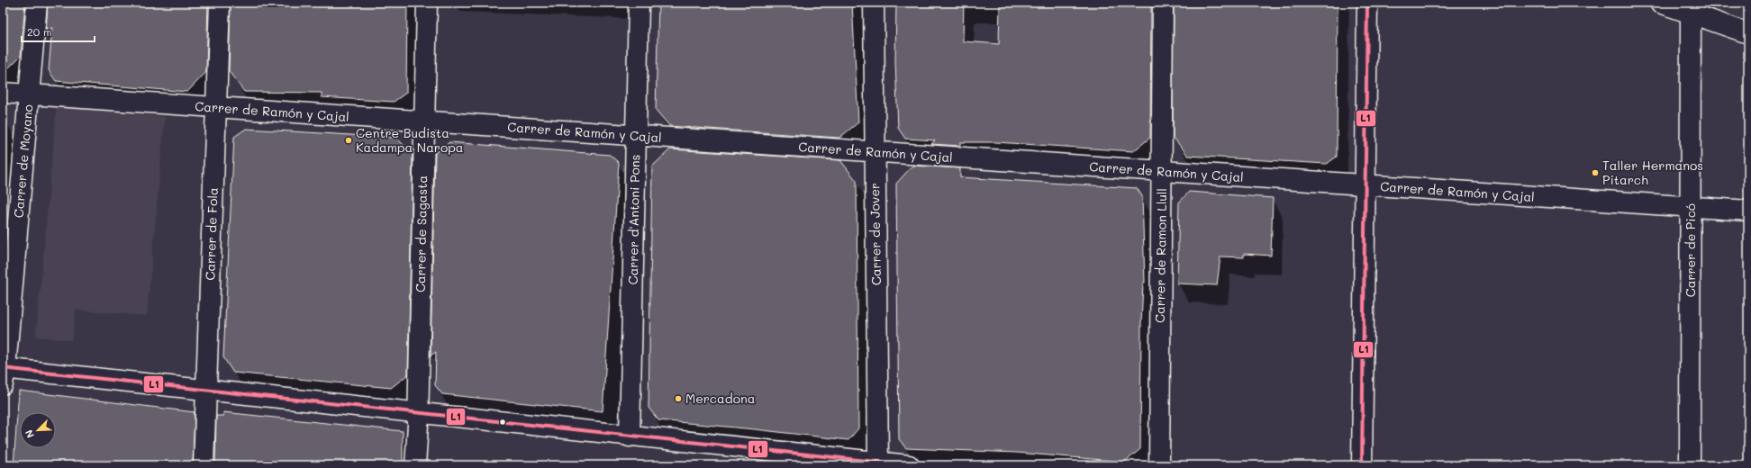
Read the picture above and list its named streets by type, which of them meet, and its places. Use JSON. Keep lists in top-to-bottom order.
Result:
{
  "streets": {
    "street": [
      "Carrer de Ramón y Cajal",
      "Carrer de Moyano",
      "Carrer d'Antoni Pons",
      "Carrer de Fola",
      "Carrer de Sagasta",
      "Carrer de Jover",
      "Carrer de Picó",
      "Carrer de Ramon Llull"
    ]
  },
  "crossings": [
    ["Carrer de Ramón y Cajal", "Carrer de Moyano"],
    ["Carrer de Ramón y Cajal", "Carrer d'Antoni Pons"],
    ["Carrer de Ramón y Cajal", "Carrer de Fola"],
    ["Carrer de Ramón y Cajal", "Carrer de Sagasta"],
    ["Carrer de Ramón y Cajal", "Carrer de Jover"],
    ["Carrer de Ramón y Cajal", "Carrer de Picó"],
    ["Carrer de Ramón y Cajal", "Carrer de Ramon Llull"]
  ],
  "places": ["Centre Budista Kadampa Naropa", "Taller Hermanos Pitarch", "Mercadona"],
  "lines": ["transit line L1"],
  "scale_bar": "20 m",
  "north": "bottom left"
}
